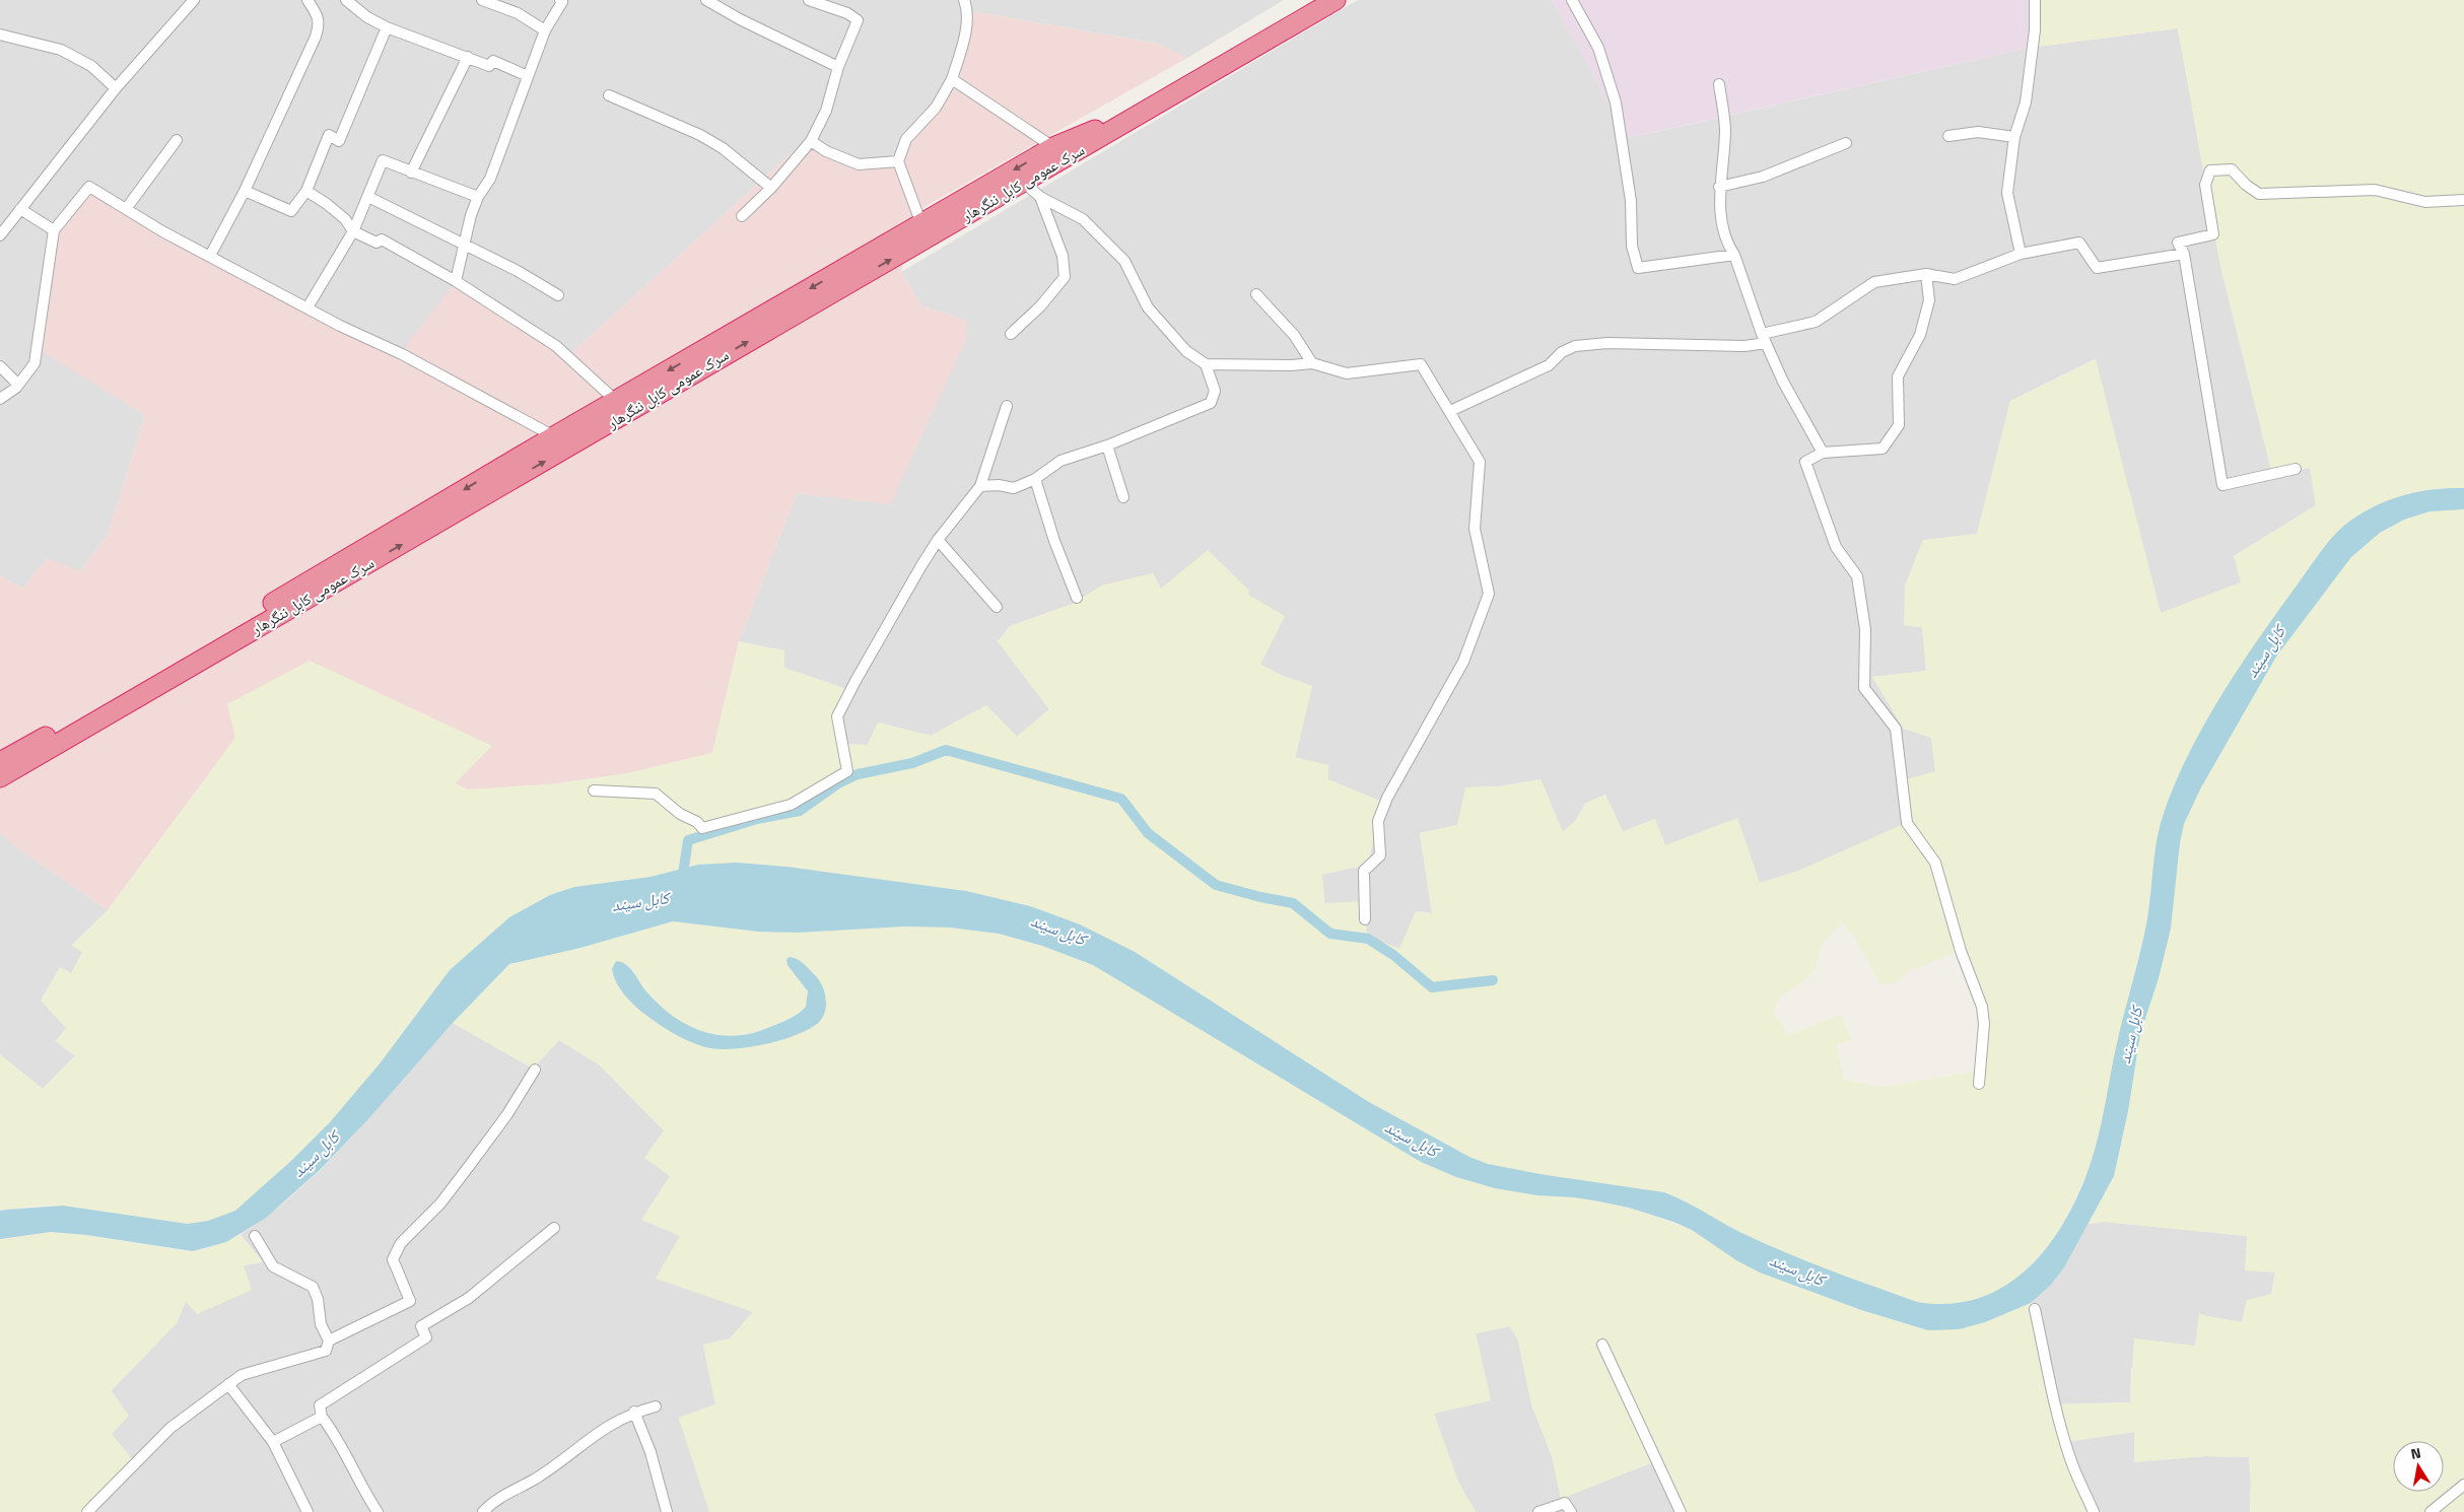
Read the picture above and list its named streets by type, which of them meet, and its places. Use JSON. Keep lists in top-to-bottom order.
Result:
{
  "streets": {
    "highway": ["سرک عمومی کابل ننگرهار"]
  },
  "water": ["کابل سيند"],
  "north": "top"
}
